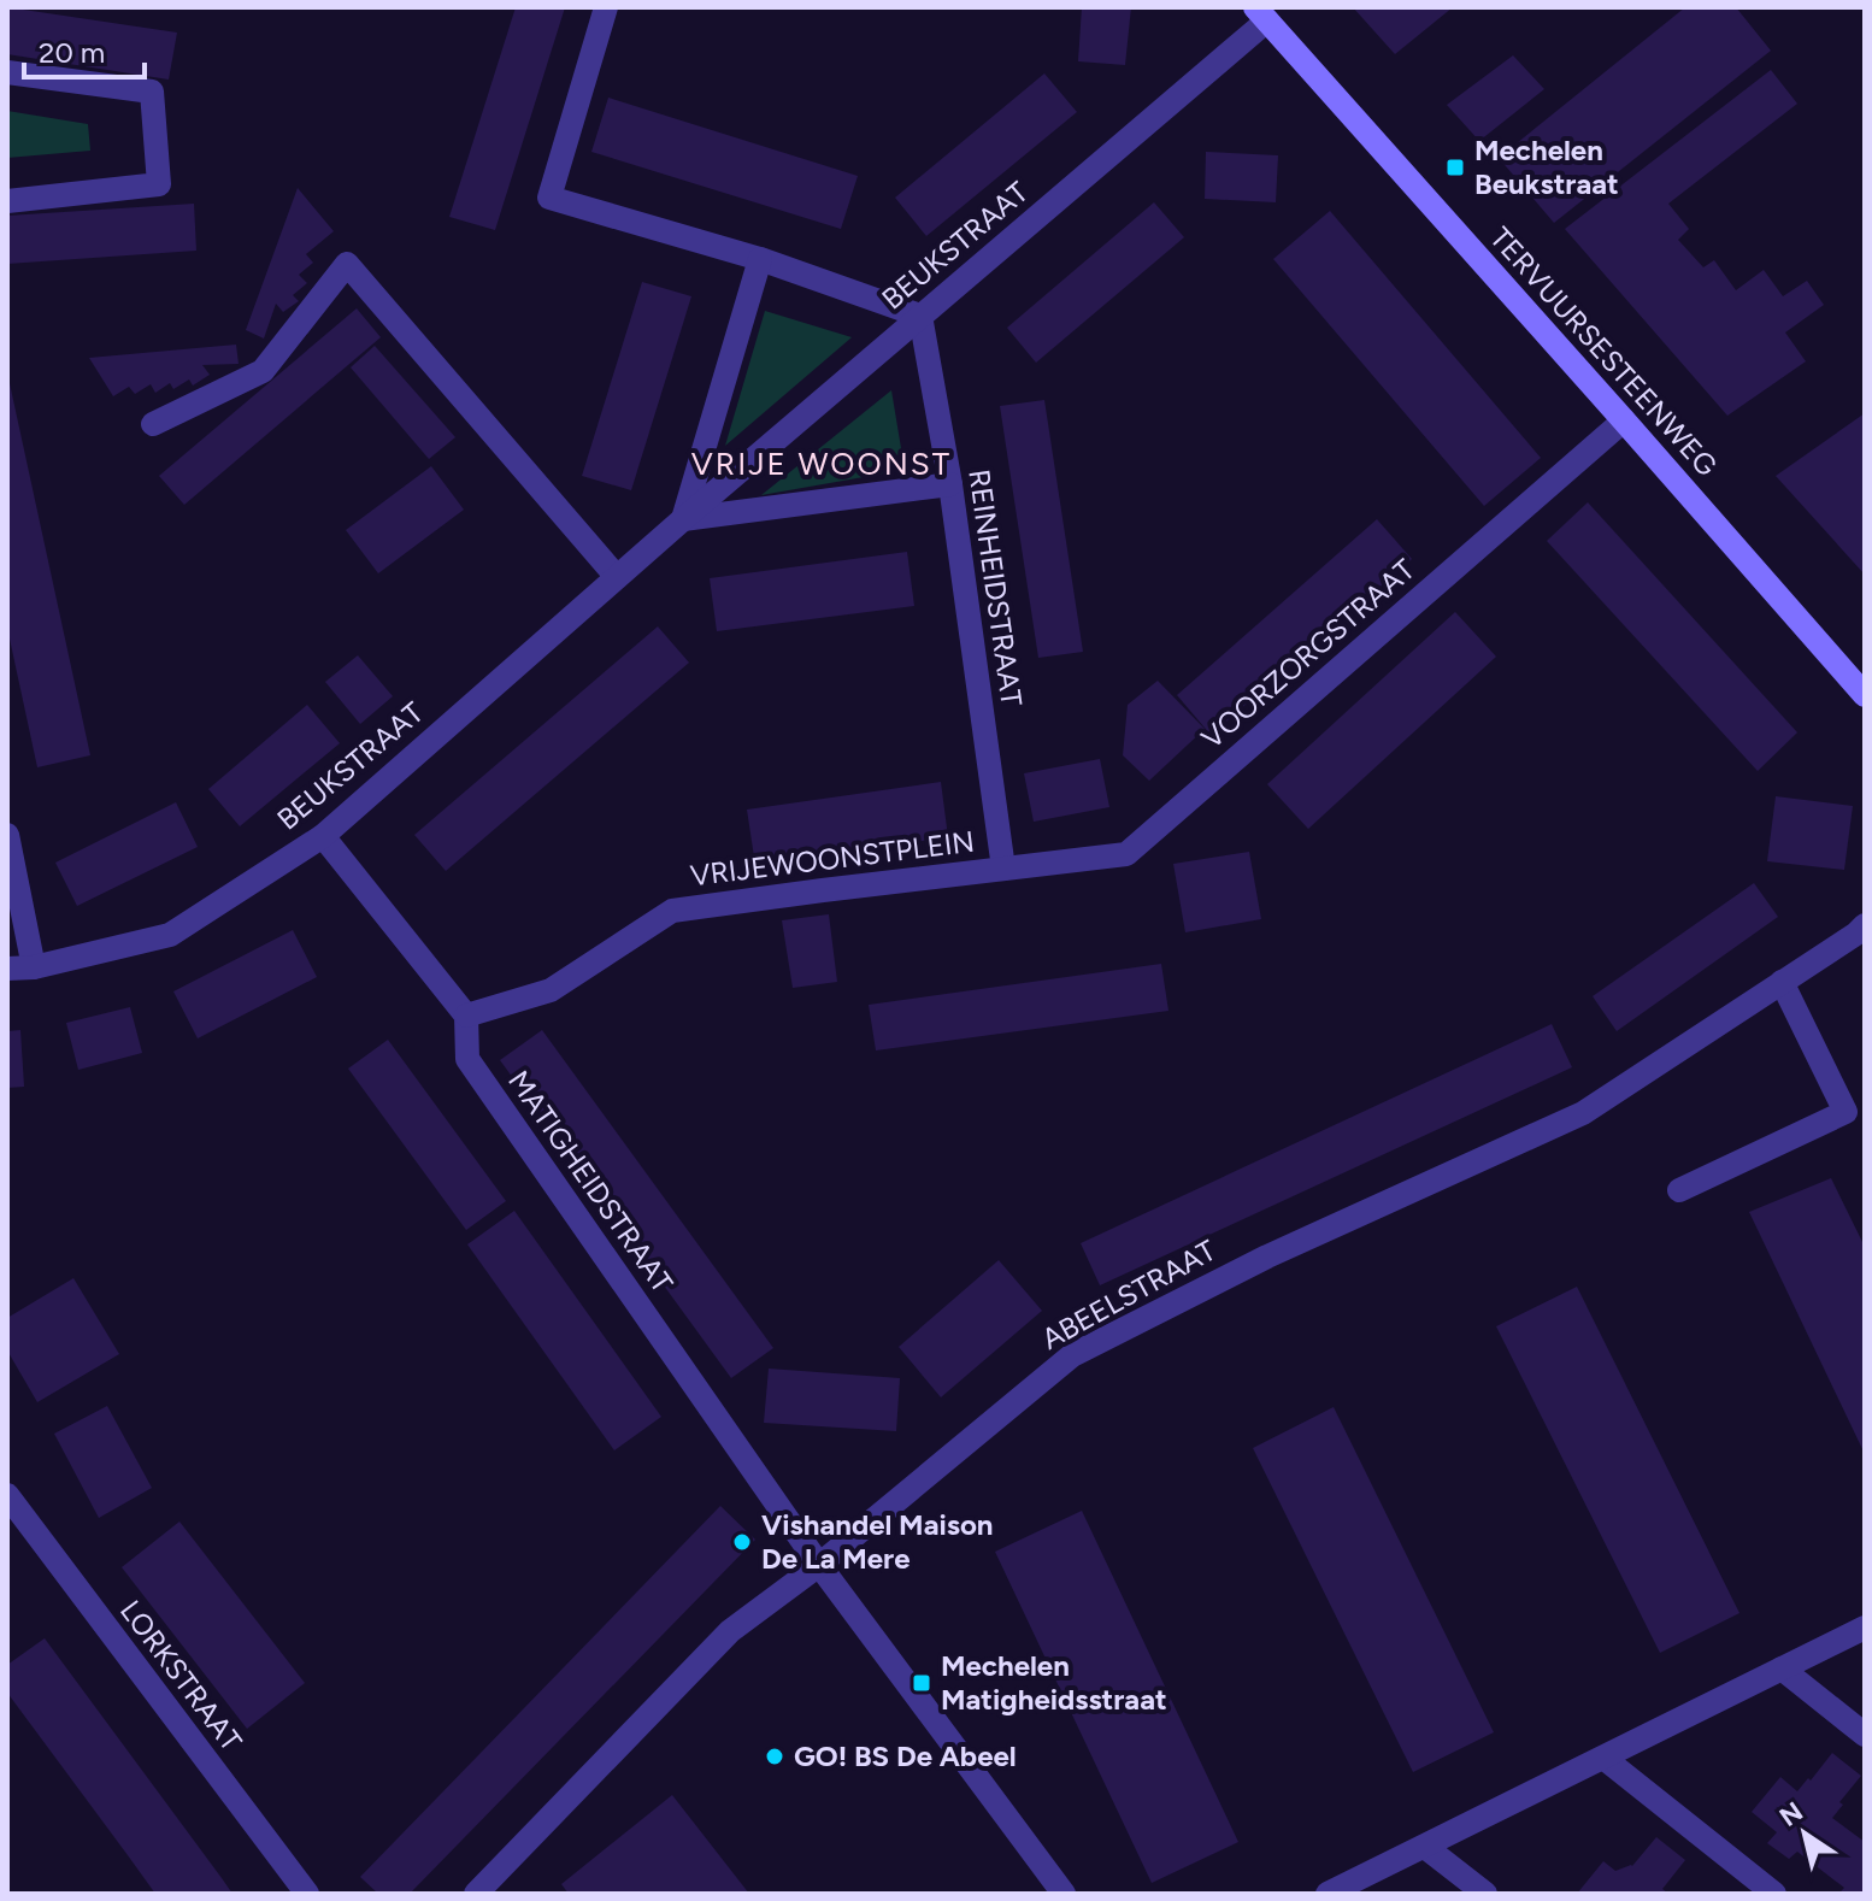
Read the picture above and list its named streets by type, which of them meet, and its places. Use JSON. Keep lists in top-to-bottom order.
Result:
{
  "streets": {
    "street": [
      "BEUKSTRAAT",
      "TERVUURSESTEENWEG",
      "REINHEIDSTRAAT",
      "VOORZORGSTRAAT",
      "VRIJEWOONSTPLEIN",
      "MATIGHEIDSTRAAT",
      "ABEELSTRAAT",
      "LORKSTRAAT"
    ]
  },
  "crossings": [
    ["BEUKSTRAAT", "TERVUURSESTEENWEG"],
    ["BEUKSTRAAT", "REINHEIDSTRAAT"],
    ["TERVUURSESTEENWEG", "VOORZORGSTRAAT"],
    ["REINHEIDSTRAAT", "VOORZORGSTRAAT"],
    ["REINHEIDSTRAAT", "VRIJEWOONSTPLEIN"],
    ["VOORZORGSTRAAT", "VRIJEWOONSTPLEIN"],
    ["VRIJEWOONSTPLEIN", "MATIGHEIDSTRAAT"],
    ["MATIGHEIDSTRAAT", "ABEELSTRAAT"]
  ],
  "districts": ["VRIJE WOONST"],
  "places": {
    "transit": ["Mechelen Beukstraat", "Mechelen Matigheidsstraat"],
    "other": ["Vishandel Maison De La Mere", "GO! BS De Abeel"]
  },
  "scale_bar": "20 m",
  "north": "top left"
}
